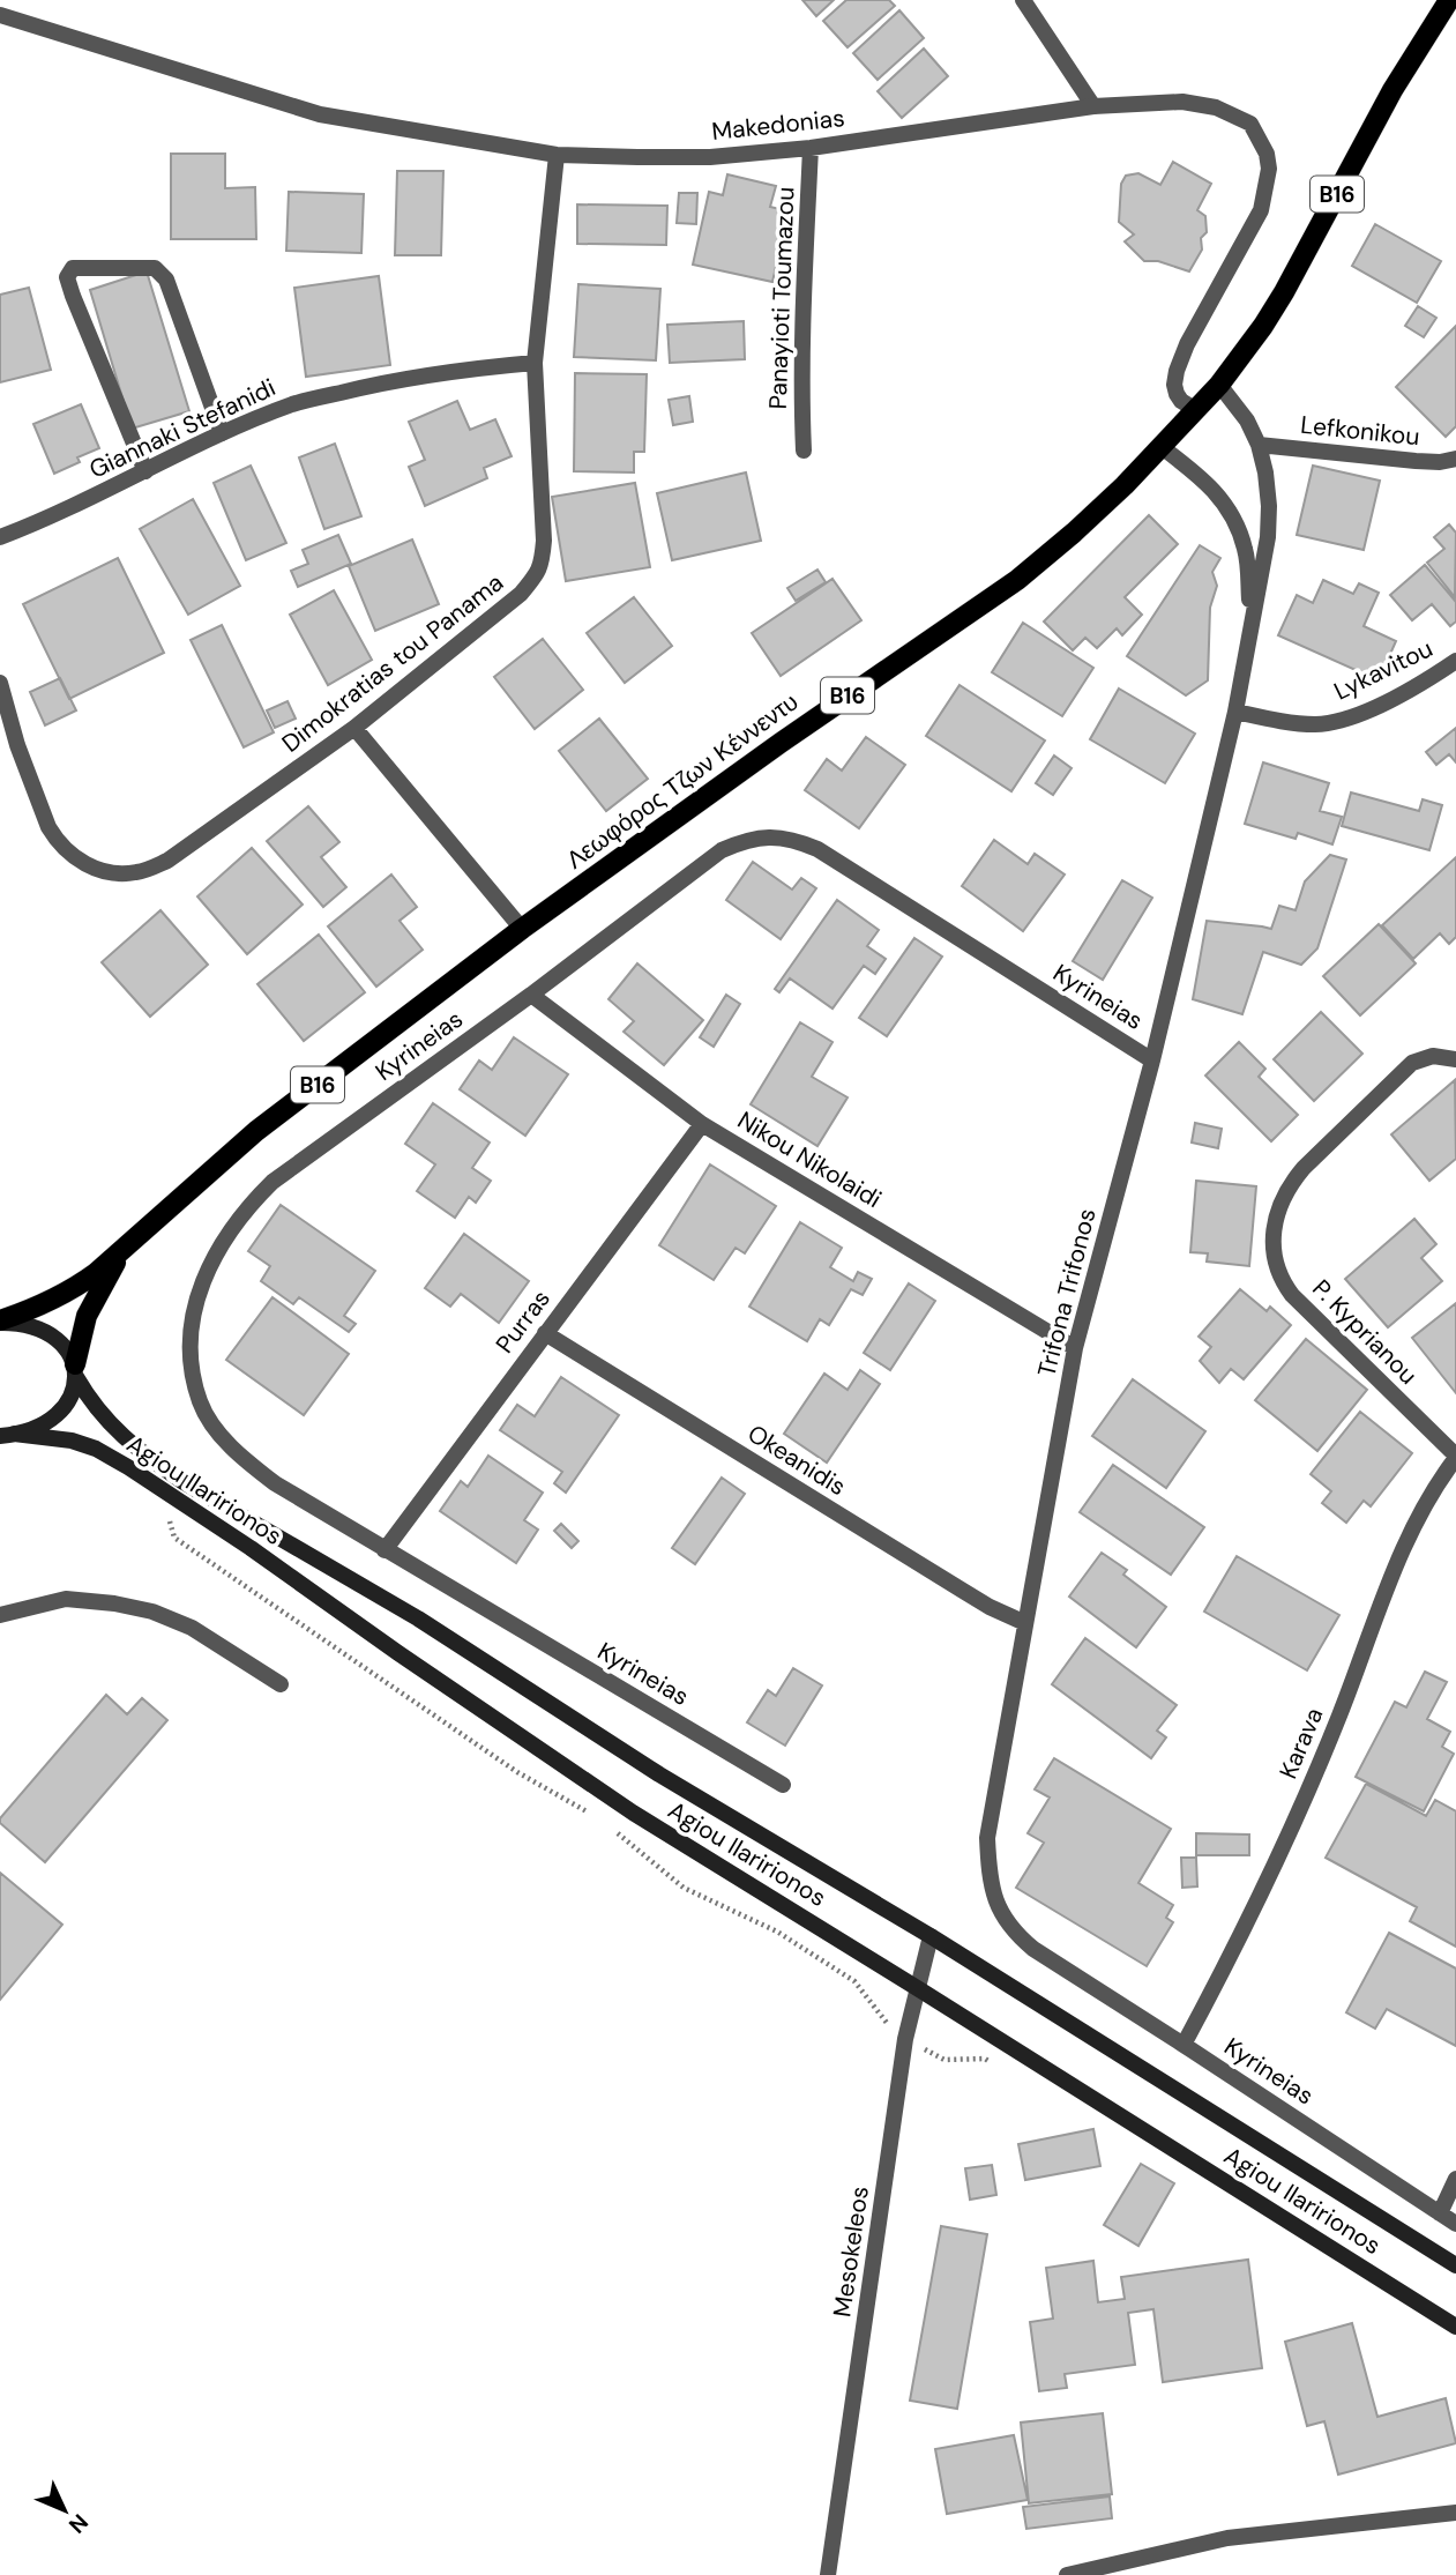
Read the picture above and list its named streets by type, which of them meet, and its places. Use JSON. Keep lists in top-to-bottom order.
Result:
{
  "streets": {
    "main road": ["B16", "Λεωφόρος Τζων Κέννεντυ", "Agiou Ilaririonos"],
    "street": [
      "Makedonias",
      "Panayioti Toumazou",
      "Giannaki Stefanidi",
      "Lefkonikou",
      "Dimokratias tou Panama",
      "Lykavitou",
      "Kyrineias",
      "Nikou Nikolaidi",
      "Trifona Trifonos",
      "Purras",
      "P. Kyprianou",
      "Okeanidis",
      "Karava",
      "Mesokeleos"
    ]
  },
  "crossings": [
    ["Makedonias", "Panayioti Toumazou"],
    ["Makedonias", "Dimokratias tou Panama"],
    ["Makedonias", "Λεωφόρος Τζων Κέννεντυ"],
    ["B16", "Λεωφόρος Τζων Κέννεντυ"],
    ["B16", "Agiou Ilaririonos"],
    ["Giannaki Stefanidi", "Dimokratias tou Panama"],
    ["Lefkonikou", "Trifona Trifonos"],
    ["Lykavitou", "Trifona Trifonos"],
    ["Λεωφόρος Τζων Κέννεντυ", "Trifona Trifonos"],
    ["Kyrineias", "Nikou Nikolaidi"],
    ["Kyrineias", "Trifona Trifonos"],
    ["Kyrineias", "Purras"],
    ["Kyrineias", "Karava"],
    ["Nikou Nikolaidi", "Trifona Trifonos"],
    ["Nikou Nikolaidi", "Purras"],
    ["Trifona Trifonos", "Okeanidis"],
    ["Purras", "Okeanidis"],
    ["P. Kyprianou", "Karava"],
    ["Agiou Ilaririonos", "Mesokeleos"]
  ],
  "north": "bottom right"
}
